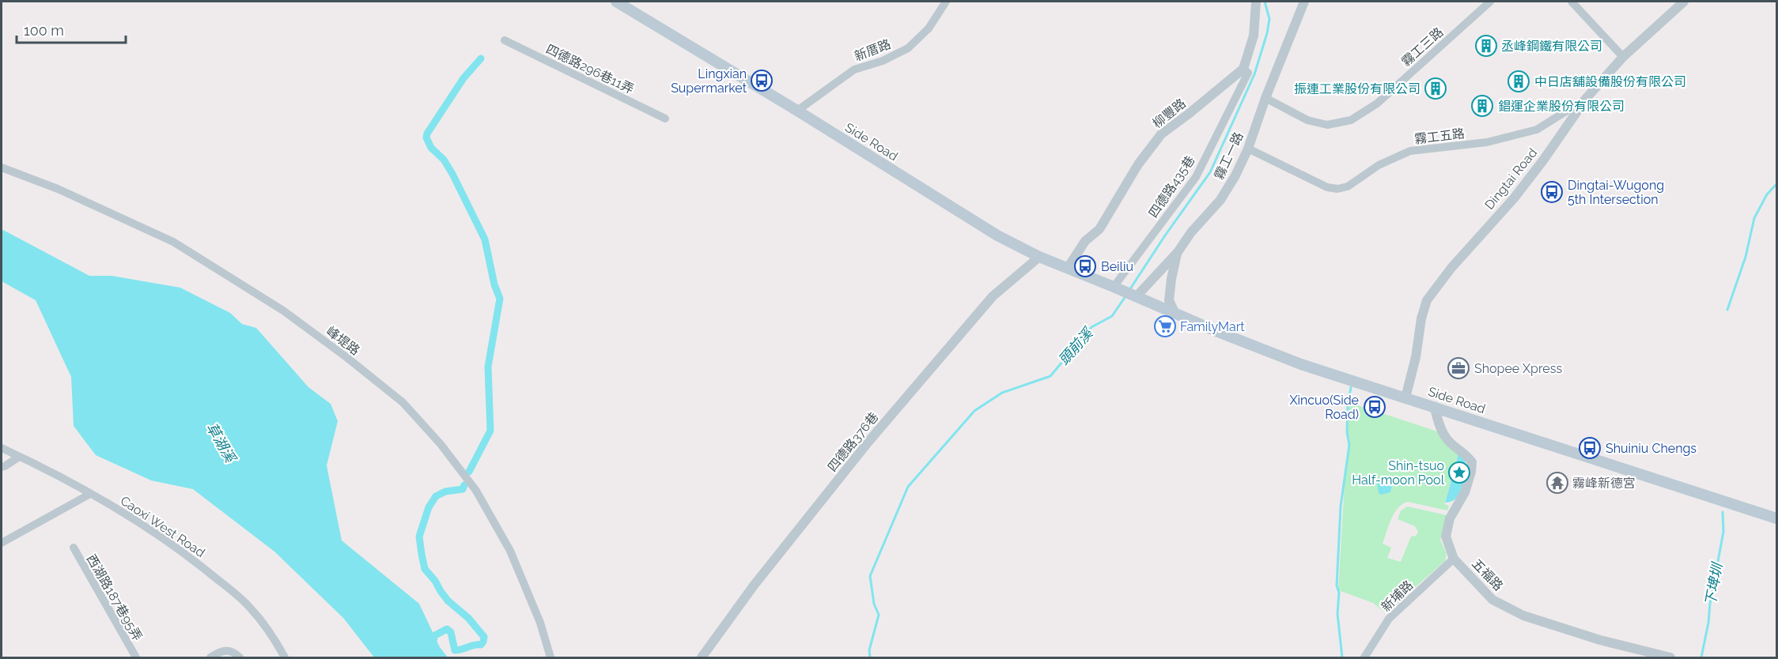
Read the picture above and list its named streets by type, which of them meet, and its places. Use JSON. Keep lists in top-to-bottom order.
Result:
{
  "streets": {
    "main road": ["Side Road"],
    "street": [
      "霧工三路",
      "新厝路",
      "四德路296巷11弄",
      "柳豐路",
      "霧工五路",
      "霧工一路",
      "Dingtai Road",
      "四德路435巷",
      "峰堤路",
      "四德路376巷",
      "Caoxi West Road",
      "五福路",
      "新埔路",
      "西湖路187巷95弄"
    ]
  },
  "crossings": [
    ["霧工三路", "霧工一路"],
    ["新厝路", "Side Road"],
    ["柳豐路", "Side Road"],
    ["柳豐路", "四德路435巷"],
    ["霧工五路", "霧工一路"],
    ["霧工五路", "Dingtai Road"],
    ["Side Road", "霧工一路"],
    ["Side Road", "Dingtai Road"],
    ["Side Road", "四德路435巷"],
    ["Side Road", "四德路376巷"],
    ["Side Road", "五福路"],
    ["五福路", "新埔路"]
  ],
  "water": ["頭前溪", "草湖溪", "下埤圳"],
  "places": {
    "building": [
      "丞峰鋼鐵有限公司",
      "中日店舖設備股份有限公司",
      "振連工業股份有限公司",
      "錩運企業股份有限公司"
    ],
    "bus stop": [
      "Lingxian Supermarket",
      "Dingtai-Wugong 5th Intersection",
      "Beiliu",
      "Xincuo(Side Road)",
      "Shuiniu Chengs"
    ],
    "supermarket": ["FamilyMart"],
    "office": ["Shopee Xpress"],
    "place": ["Shin-tsuo Half-moon Pool"],
    "temple": ["霧峰新德宮"]
  },
  "scale_bar": "100 m"
}
